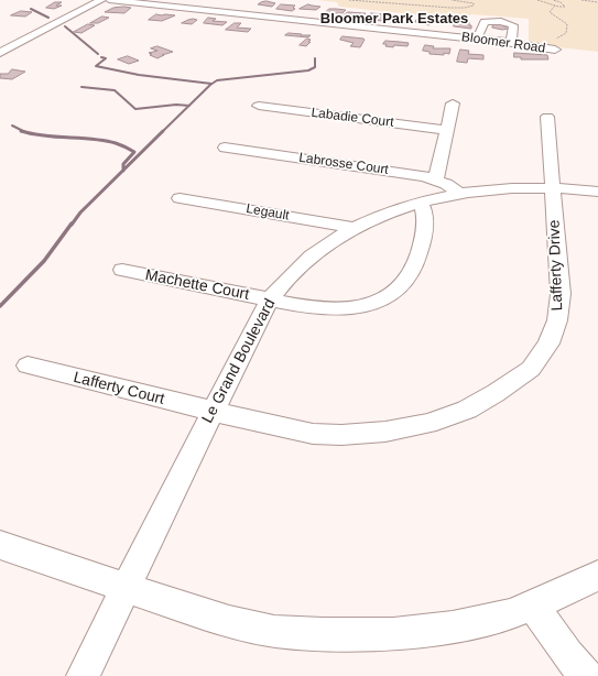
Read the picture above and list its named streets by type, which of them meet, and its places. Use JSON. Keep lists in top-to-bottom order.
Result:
{
  "streets": {
    "street": [
      "Bloomer Road",
      "Labadie Court",
      "Labrosse Court",
      "Legault",
      "Lafferty Drive",
      "Machette Court",
      "Le Grand Boulevard",
      "Lafferty Court"
    ]
  },
  "crossings": [
    ["Labrosse Court", "Le Grand Boulevard"],
    ["Legault", "Le Grand Boulevard"],
    ["Lafferty Drive", "Le Grand Boulevard"],
    ["Lafferty Drive", "Lafferty Court"],
    ["Machette Court", "Le Grand Boulevard"],
    ["Le Grand Boulevard", "Lafferty Court"]
  ],
  "districts": ["Bloomer Park Estates"]
}
